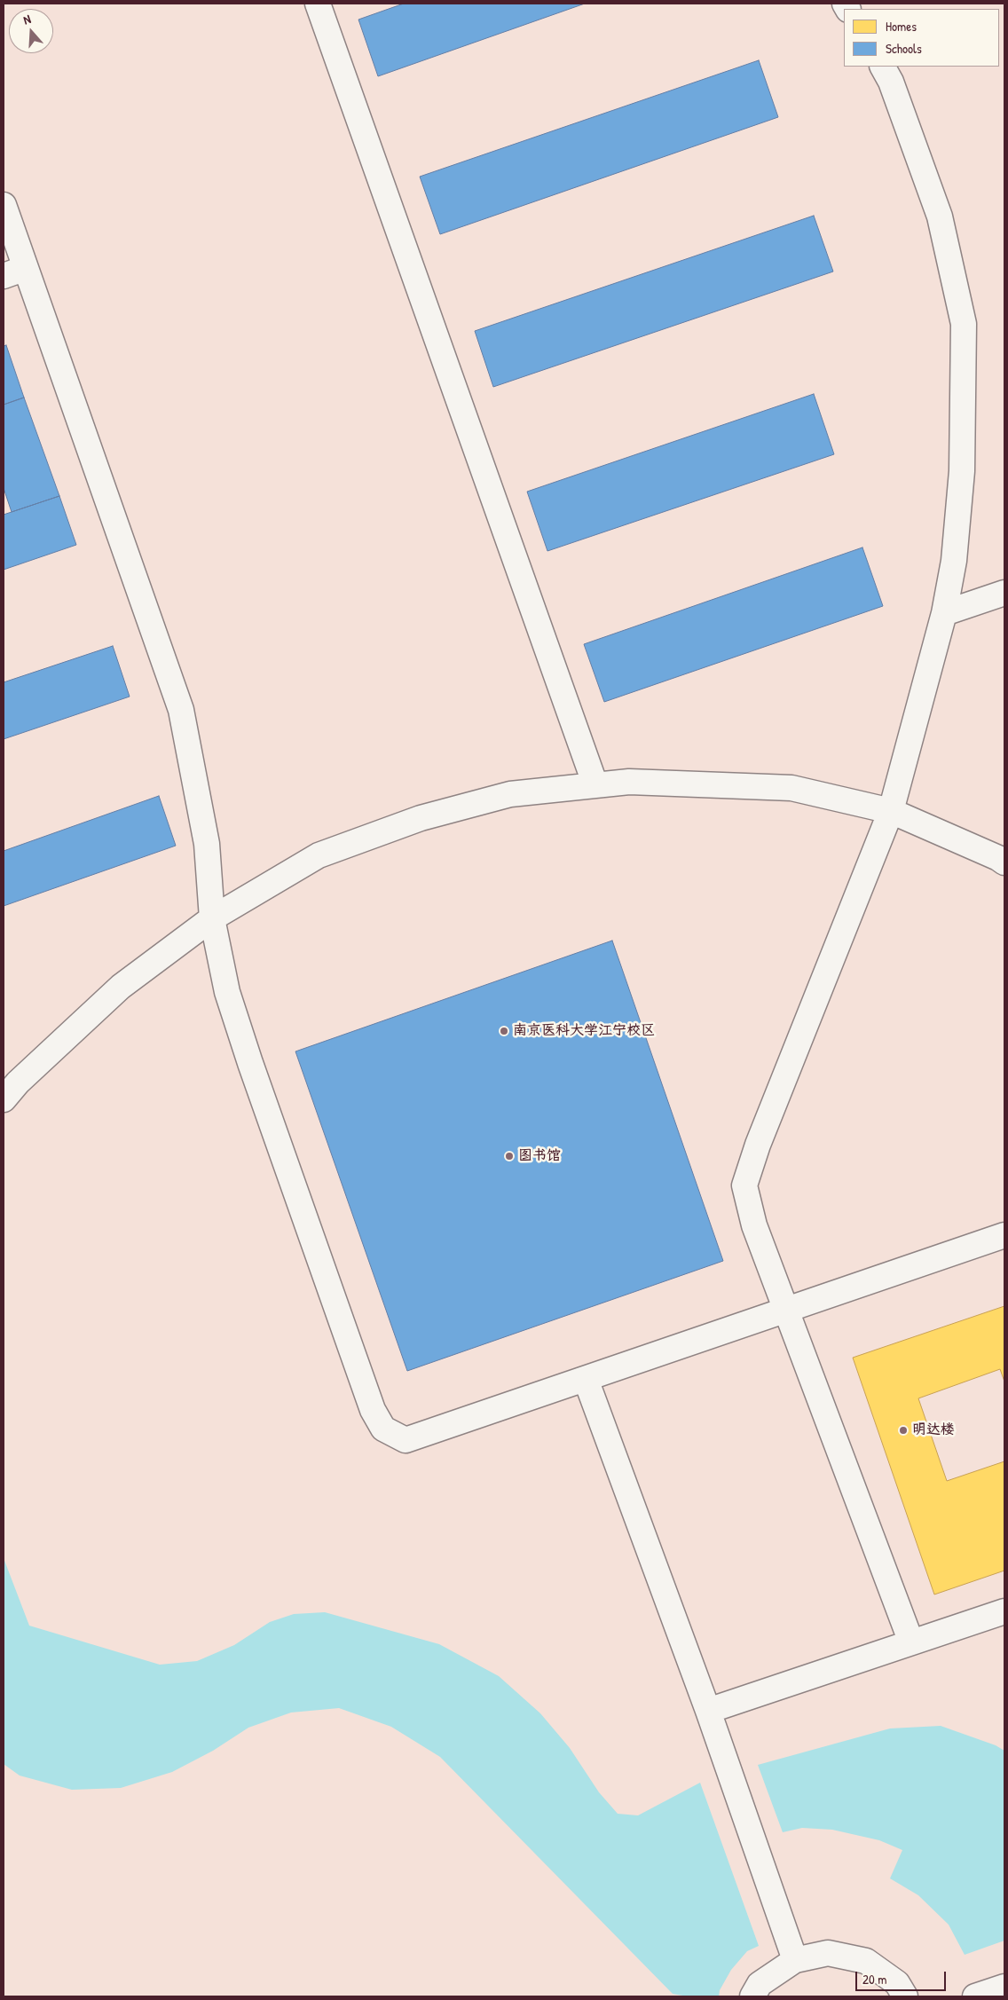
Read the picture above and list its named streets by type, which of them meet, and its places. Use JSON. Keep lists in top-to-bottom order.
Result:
{
  "places": ["南京医科大学江宁校区", "图书馆", "明达楼"],
  "legend": ["Homes", "Schools"],
  "scale_bar": "20 m",
  "north": "top"
}
